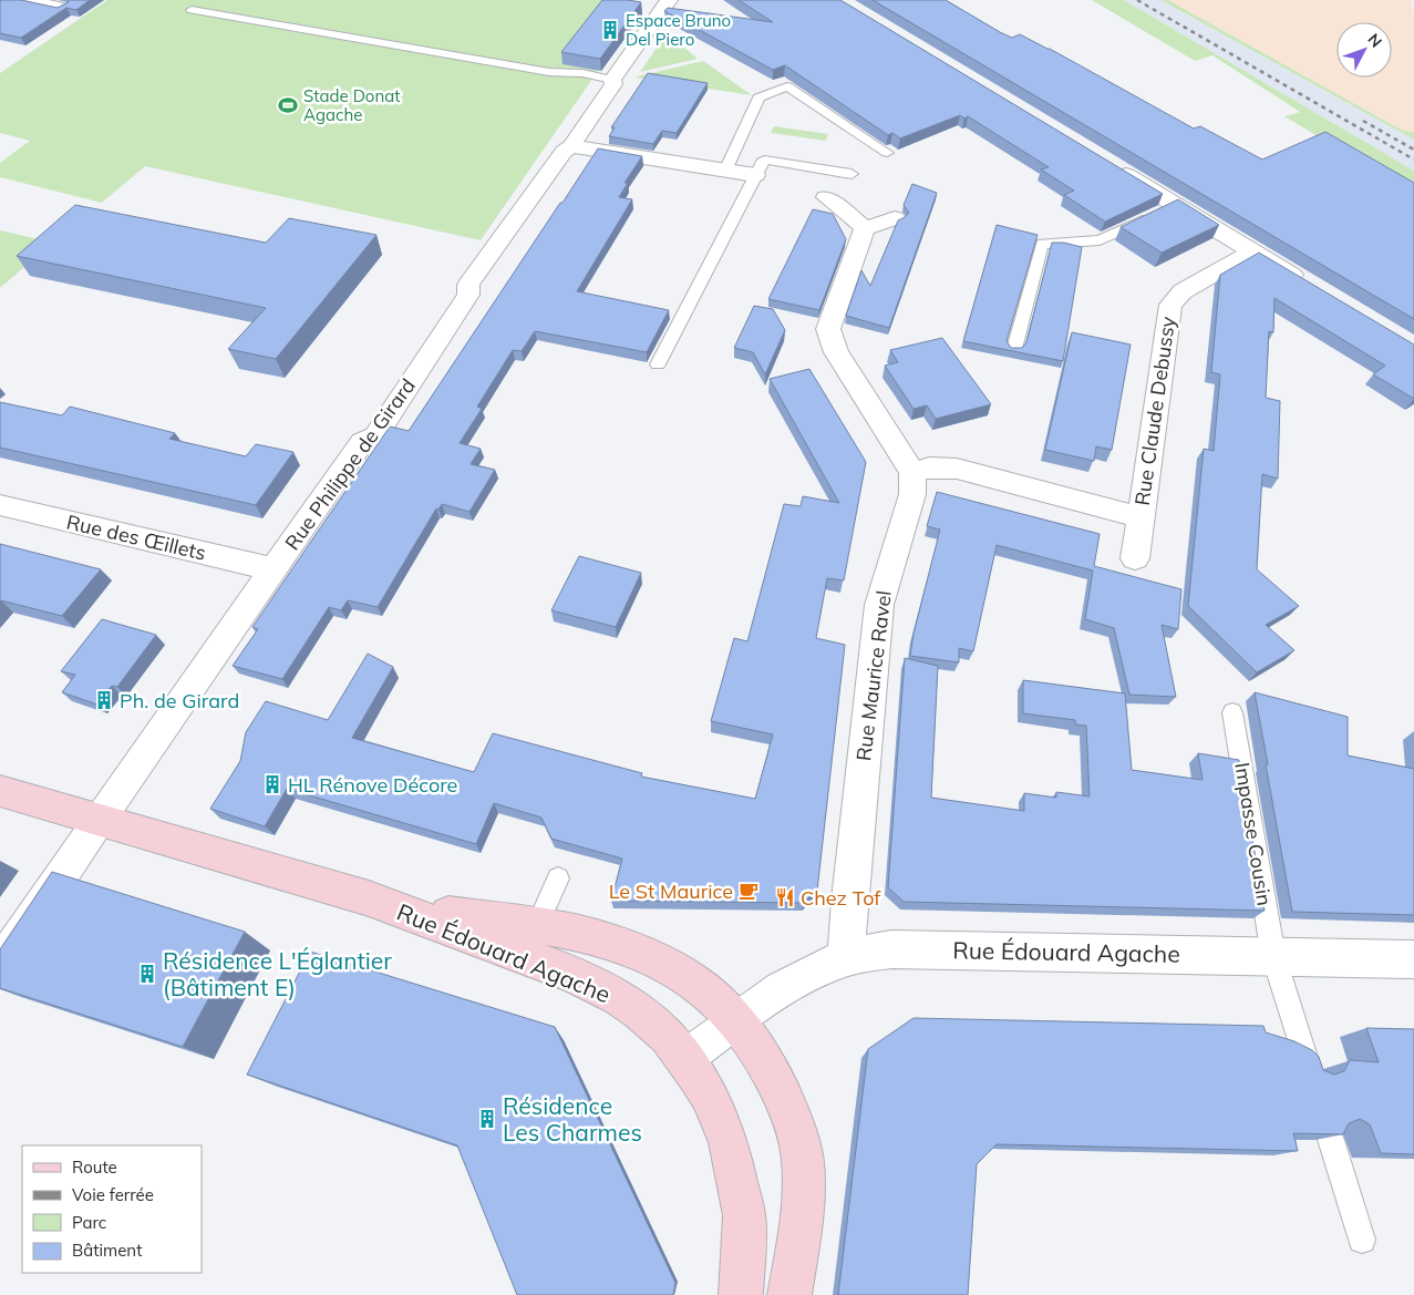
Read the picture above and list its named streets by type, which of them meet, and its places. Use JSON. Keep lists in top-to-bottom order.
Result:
{
  "streets": {
    "street": [
      "Rue Claude Debussy",
      "Rue Philippe de Girard",
      "Rue des Œillets",
      "Rue Maurice Ravel",
      "Rue Édouard Agache"
    ],
    "lane": ["Impasse Cousin"]
  },
  "crossings": [
    ["Rue Claude Debussy", "Rue Maurice Ravel"],
    ["Rue Philippe de Girard", "Rue des Œillets"],
    ["Rue Philippe de Girard", "Rue Édouard Agache"],
    ["Rue Maurice Ravel", "Rue Édouard Agache"],
    ["Impasse Cousin", "Rue Édouard Agache"]
  ],
  "places": {
    "building": [
      "Espace Bruno Del Piero",
      "Ph. de Girard",
      "HL Rénove Décore",
      "Résidence L'Églantier (Bâtiment E)",
      "Résidence Les Charmes"
    ],
    "sports": ["Stade Donat Agache"],
    "cafe": ["Le St Maurice"],
    "restaurant": ["Chez Tof"]
  },
  "legend": [
    "Route",
    "Voie ferrée",
    "Parc",
    "Bâtiment"
  ],
  "north": "top right"
}
